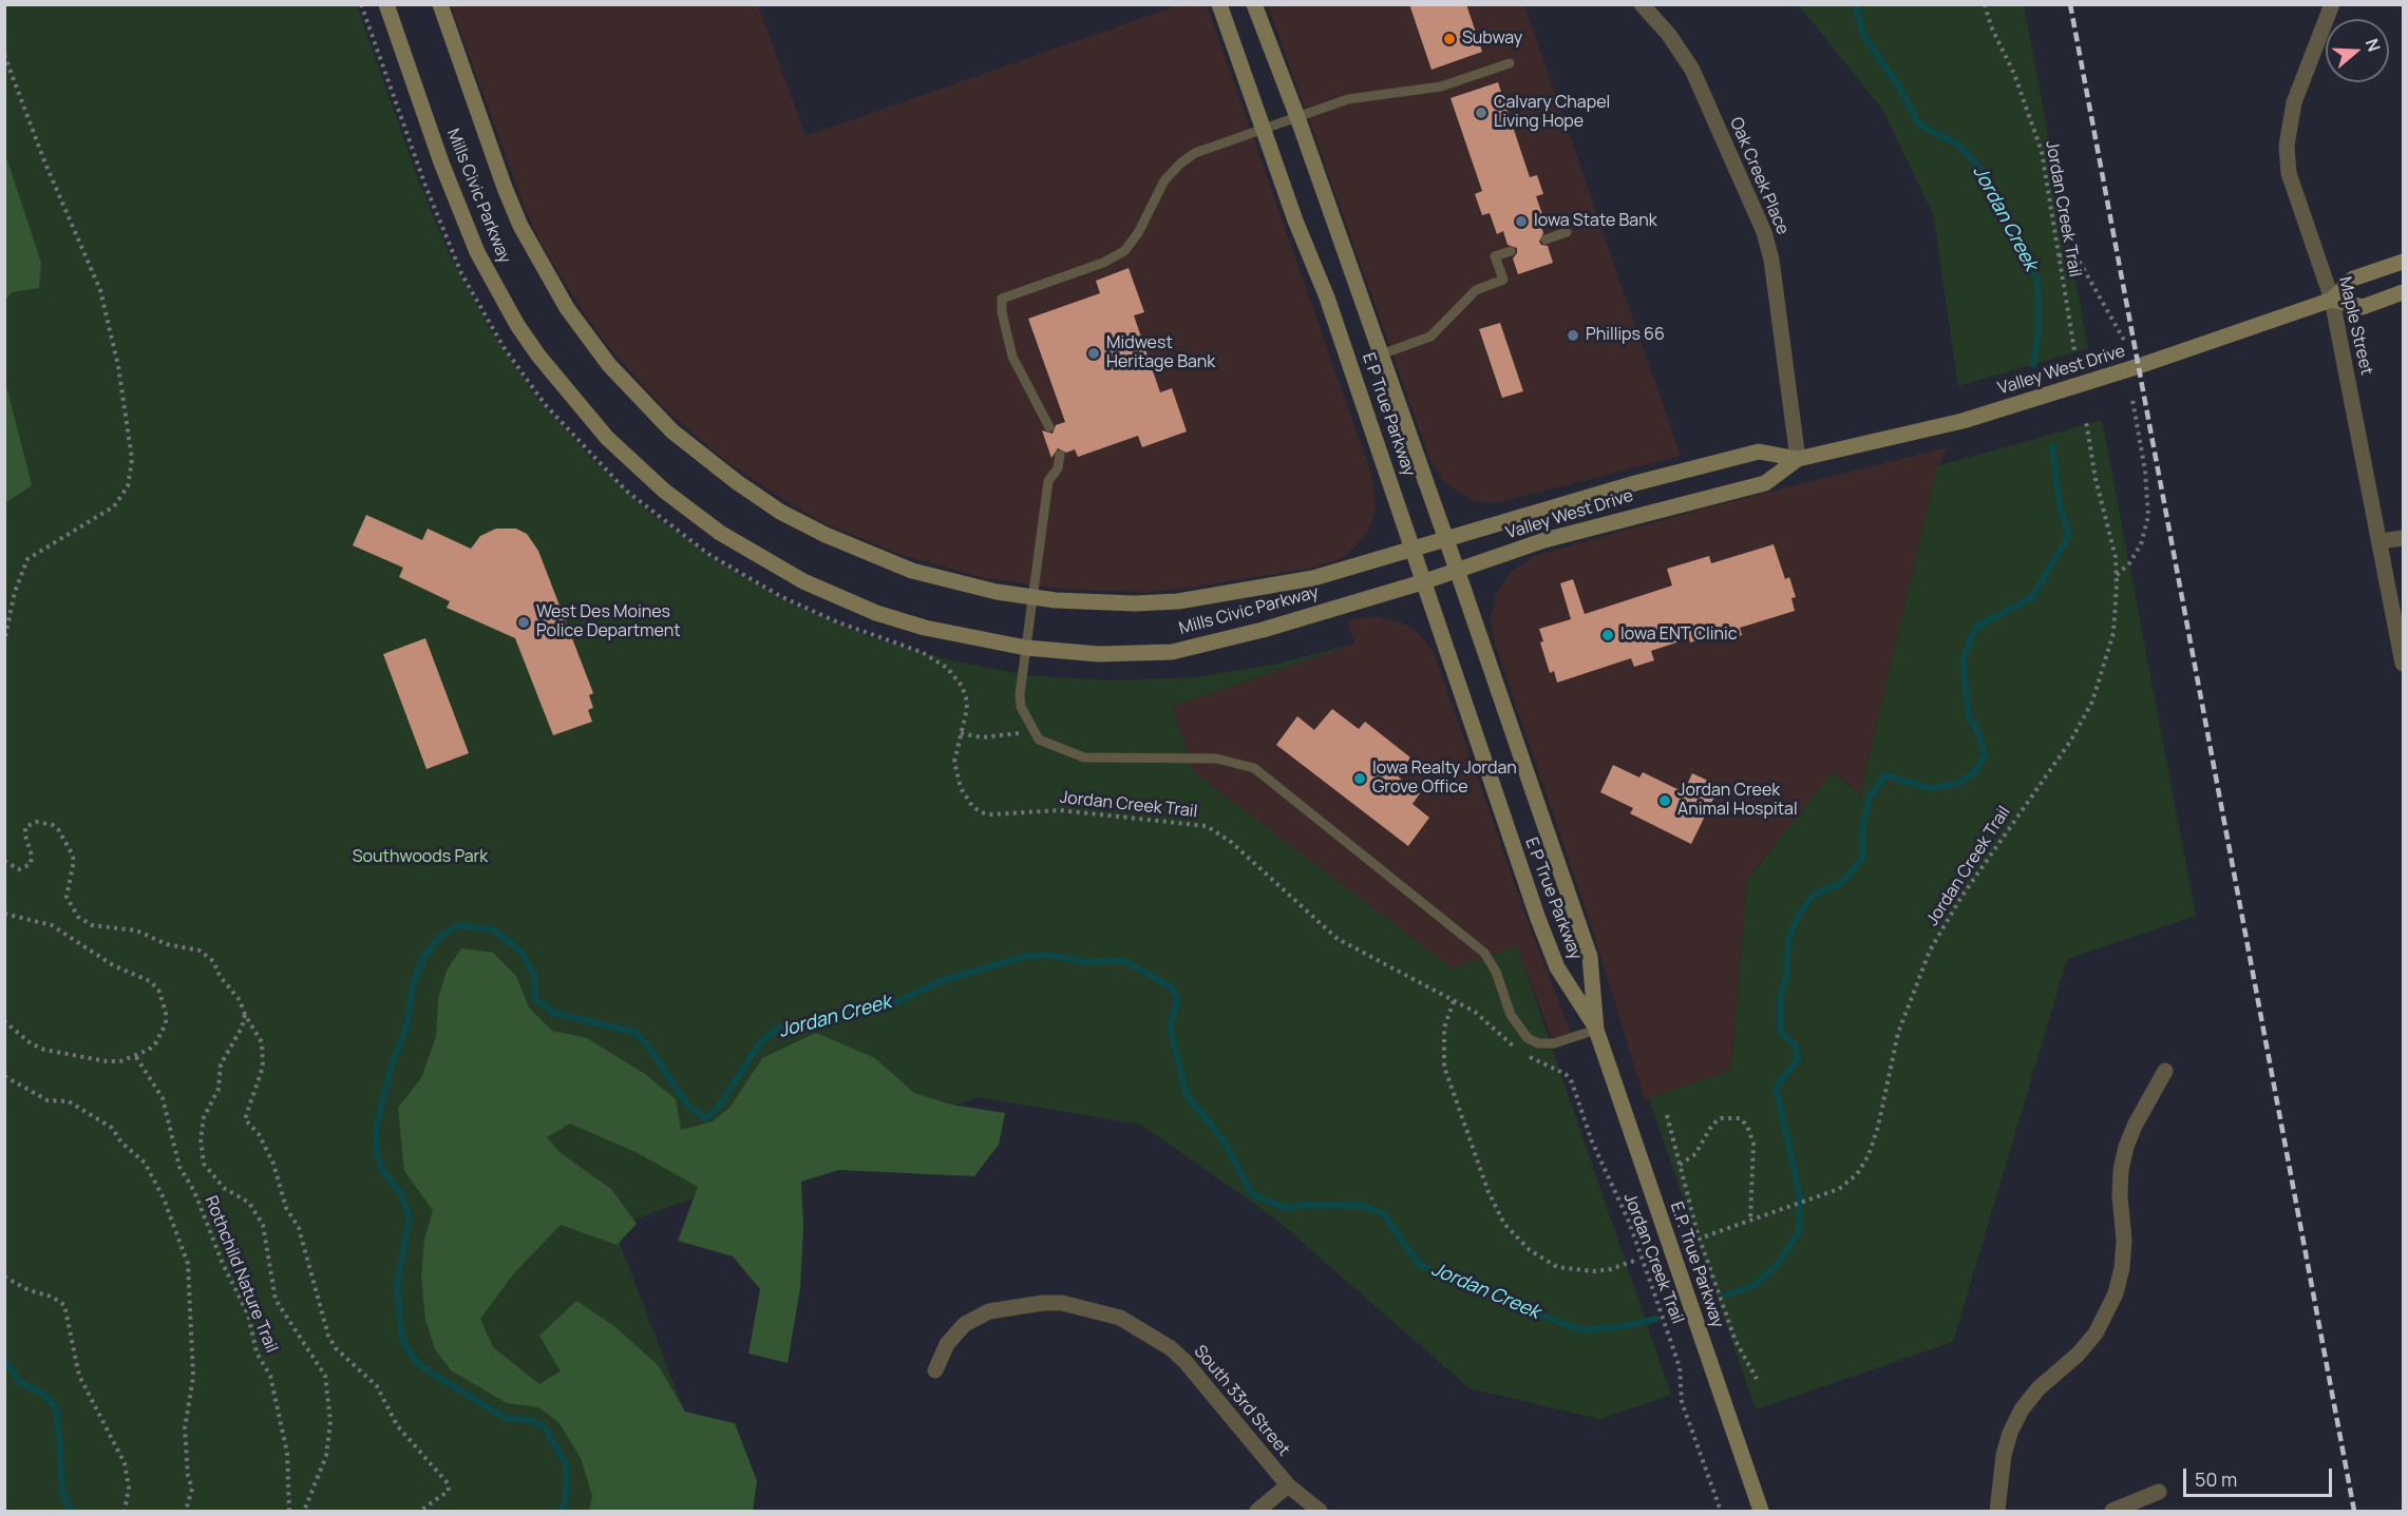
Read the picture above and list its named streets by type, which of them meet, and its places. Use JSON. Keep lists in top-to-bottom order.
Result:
{
  "streets": {
    "main road": [
      "Mills Civic Parkway",
      "Valley West Drive",
      "E P True Parkway",
      "E.P. True Parkway"
    ],
    "street": ["Oak Creek Place", "Maple Street", "South 33rd Street"],
    "path": ["Jordan Creek Trail", "Rothchild Nature Trail"]
  },
  "crossings": [
    ["Oak Creek Place", "Valley West Drive"],
    ["Mills Civic Parkway", "Valley West Drive"],
    ["Mills Civic Parkway", "E P True Parkway"],
    ["Maple Street", "Valley West Drive"],
    ["Valley West Drive", "E P True Parkway"],
    ["E P True Parkway", "E.P. True Parkway"]
  ],
  "water": ["Jordan Creek"],
  "parks": ["Southwoods Park"],
  "places": [
    "Subway",
    "Calvary Chapel Living Hope",
    "Iowa State Bank",
    "Phillips 66",
    "Midwest Heritage Bank",
    "West Des Moines Police Department",
    "Iowa ENT Clinic",
    "Iowa Realty Jordan Grove Office",
    "Jordan Creek Animal Hospital"
  ],
  "scale_bar": "50 m",
  "north": "right"
}
